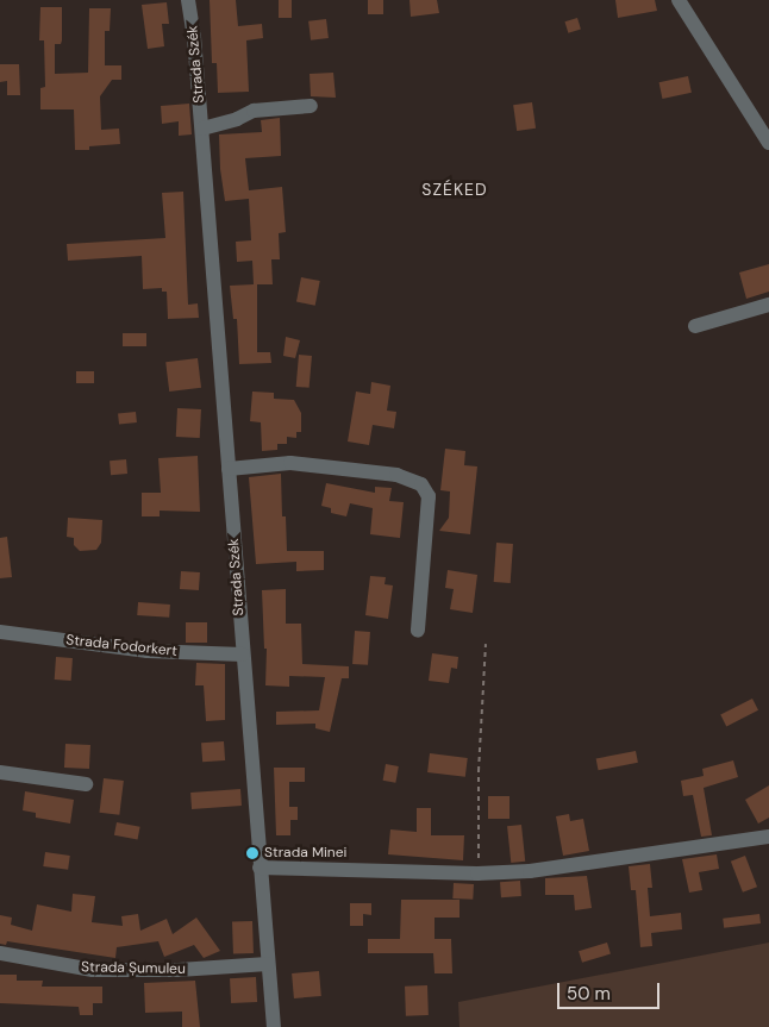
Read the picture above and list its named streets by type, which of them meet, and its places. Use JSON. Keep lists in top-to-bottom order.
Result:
{
  "streets": {
    "street": ["Strada Szék", "Strada Fodorkert", "Strada Șumuleu"]
  },
  "crossings": [
    ["Strada Szék", "Strada Fodorkert"],
    ["Strada Szék", "Strada Șumuleu"]
  ],
  "districts": ["SZÉKED"],
  "places": ["Strada Minei"],
  "scale_bar": "50 m"
}
